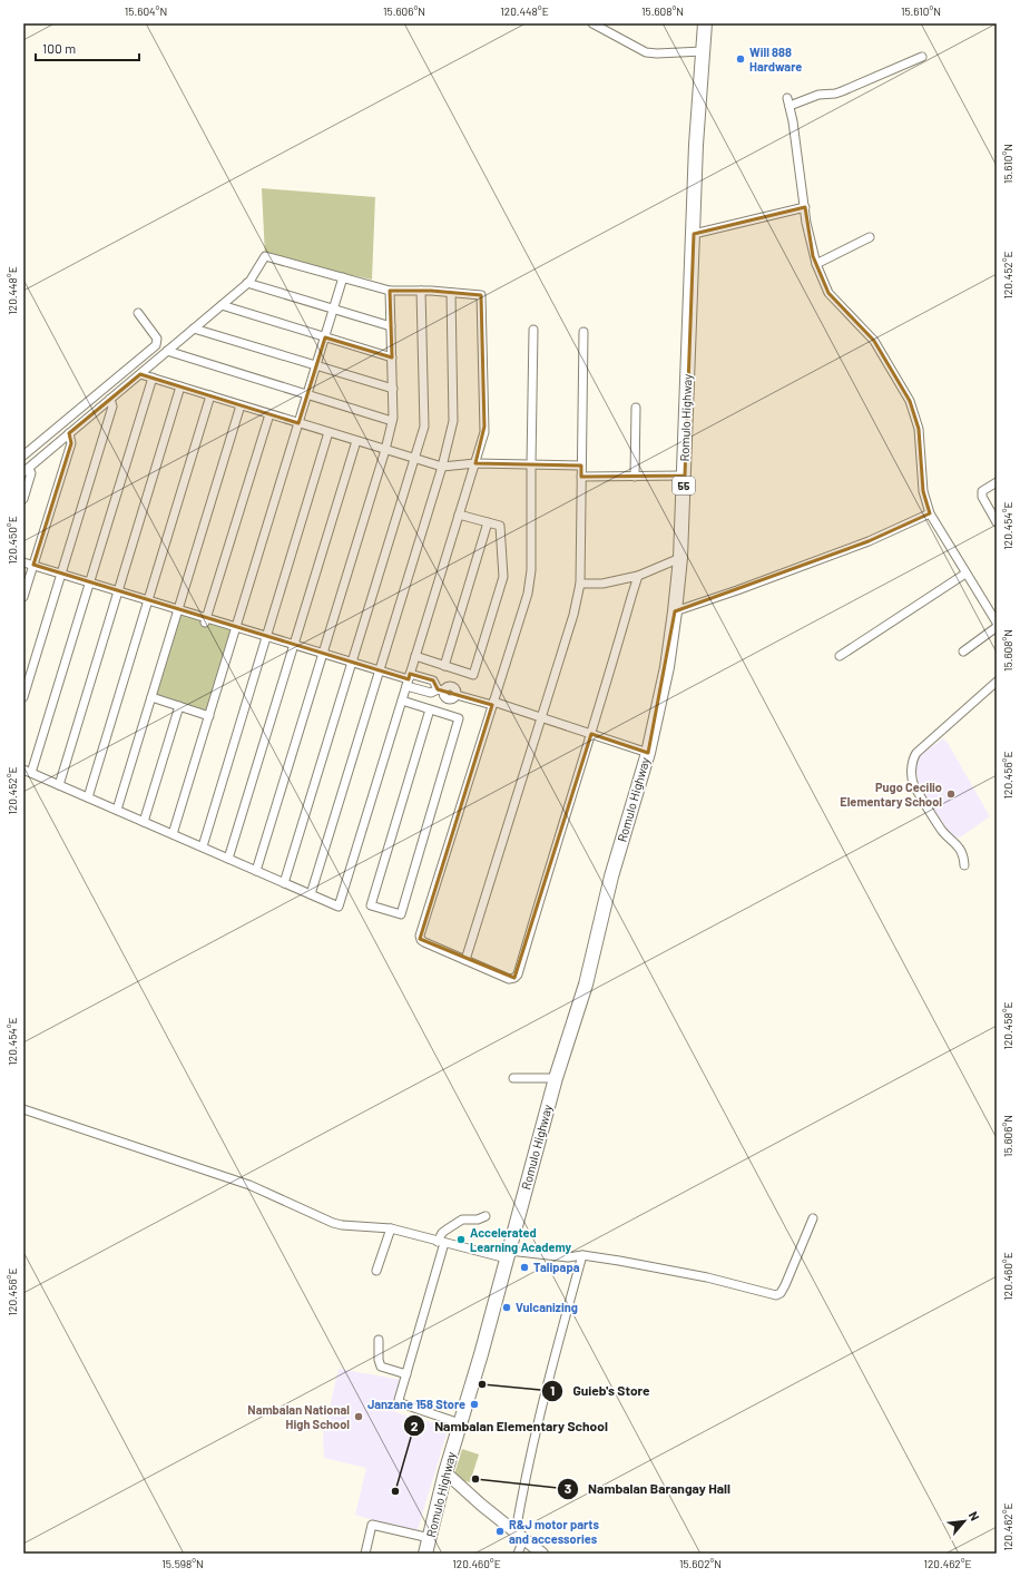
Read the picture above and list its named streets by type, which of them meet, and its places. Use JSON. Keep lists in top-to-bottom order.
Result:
{
  "streets": {
    "highway": ["Romulo Highway", "55"]
  },
  "places": [
    "Will 888 Hardware",
    "Pugo Cecilio Elementary School",
    "Accelerated Learning Academy",
    "Talipapa",
    "Vulcanizing",
    "Guieb's Store",
    "Janzane 158 Store",
    "Nambalan National High School",
    "Nambalan Barangay Hall",
    "Nambalan Elementary School",
    "R&J motor parts and accessories"
  ],
  "scale_bar": "100 m",
  "north": "top right",
  "coordinates": [
    "15.604°N",
    "15.606°N",
    "120.448°E",
    "15.608°N",
    "15.610°N",
    "120.452°E",
    "120.454°E",
    "120.450°E",
    "120.456°E",
    "120.458°E",
    "120.460°E",
    "120.462°E",
    "15.598°N",
    "15.602°N"
  ]
}
